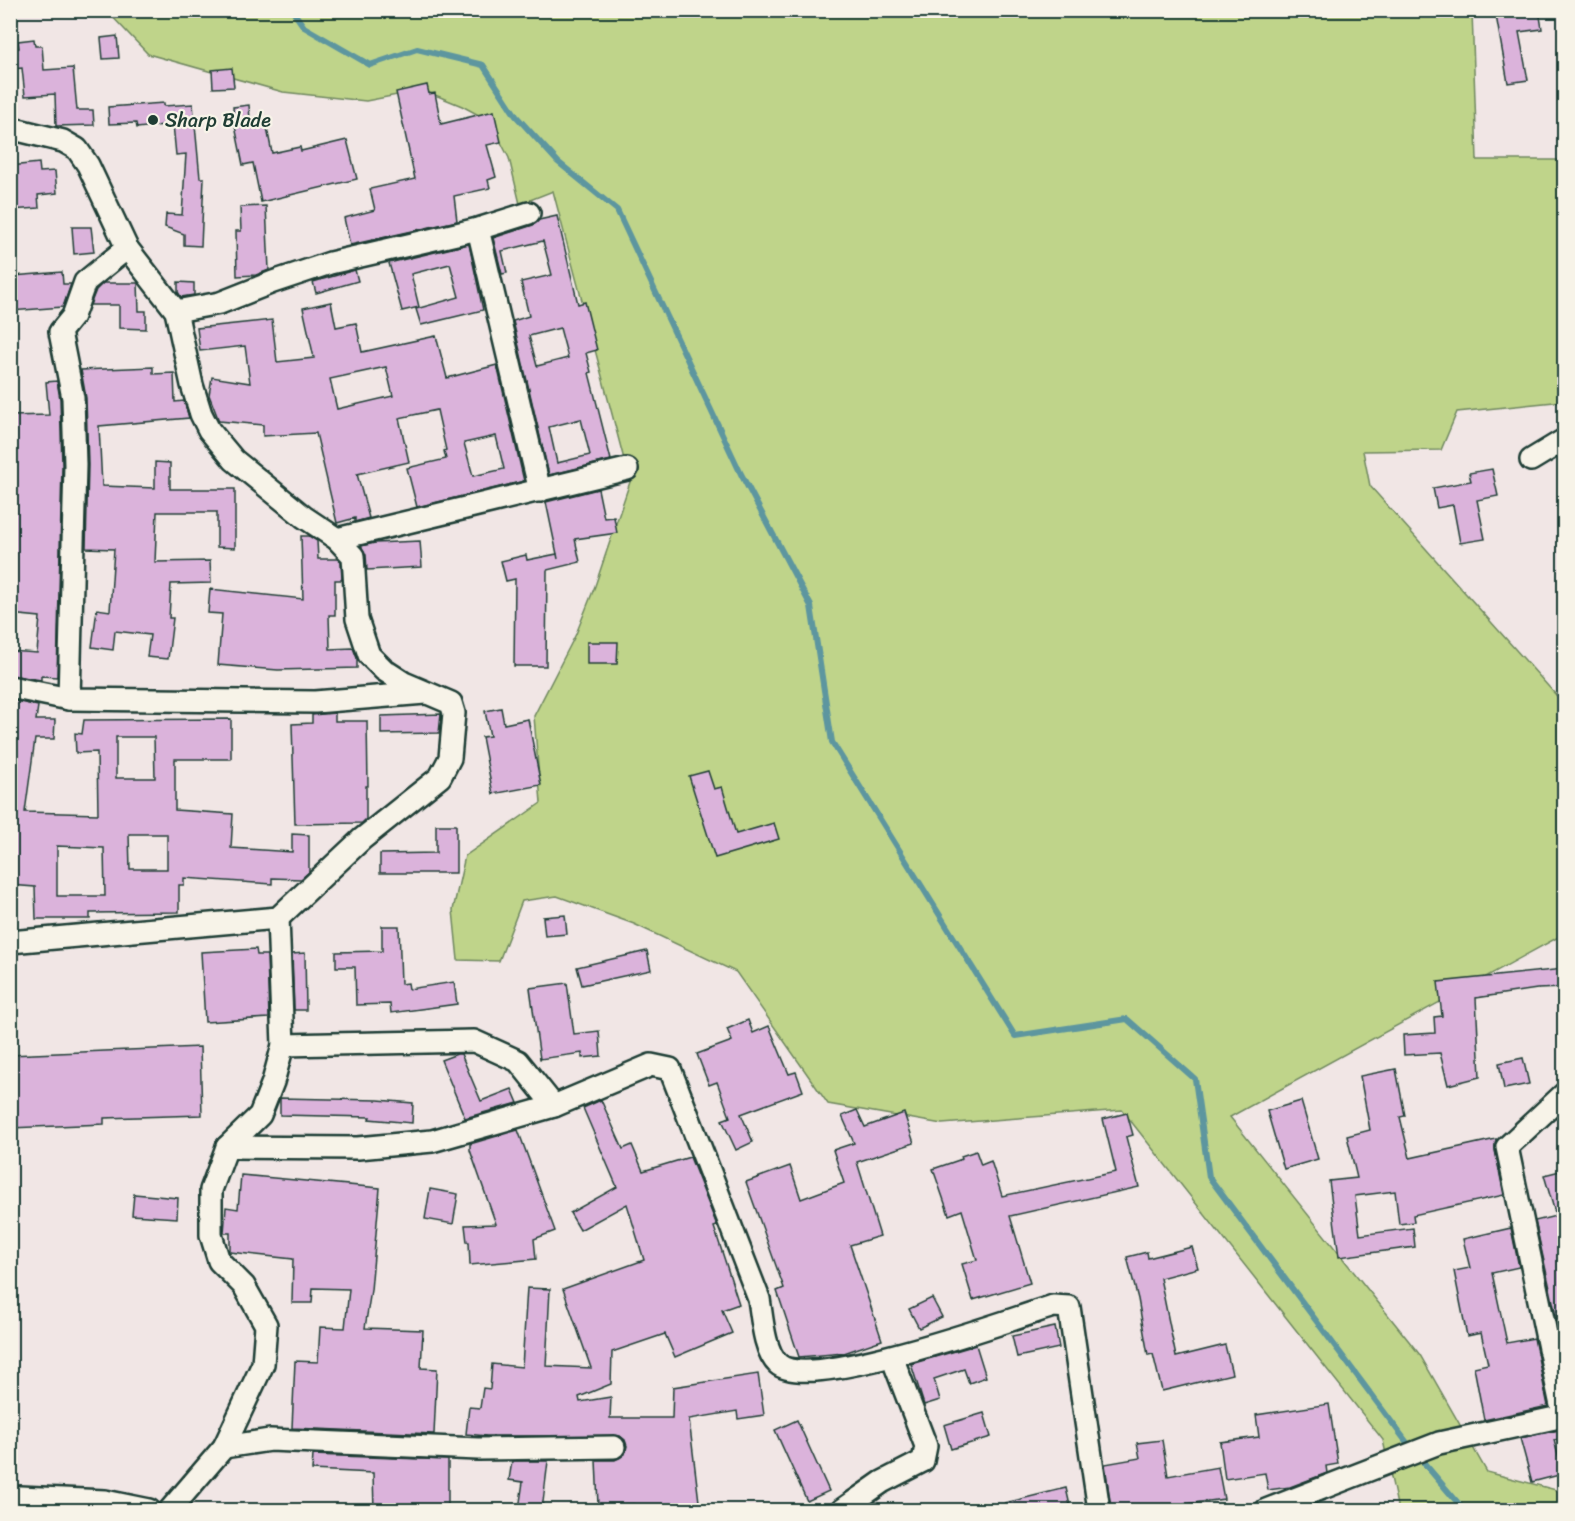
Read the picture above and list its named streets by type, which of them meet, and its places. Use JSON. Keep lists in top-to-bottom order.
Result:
{
  "places": ["Sharp Blade"]
}
